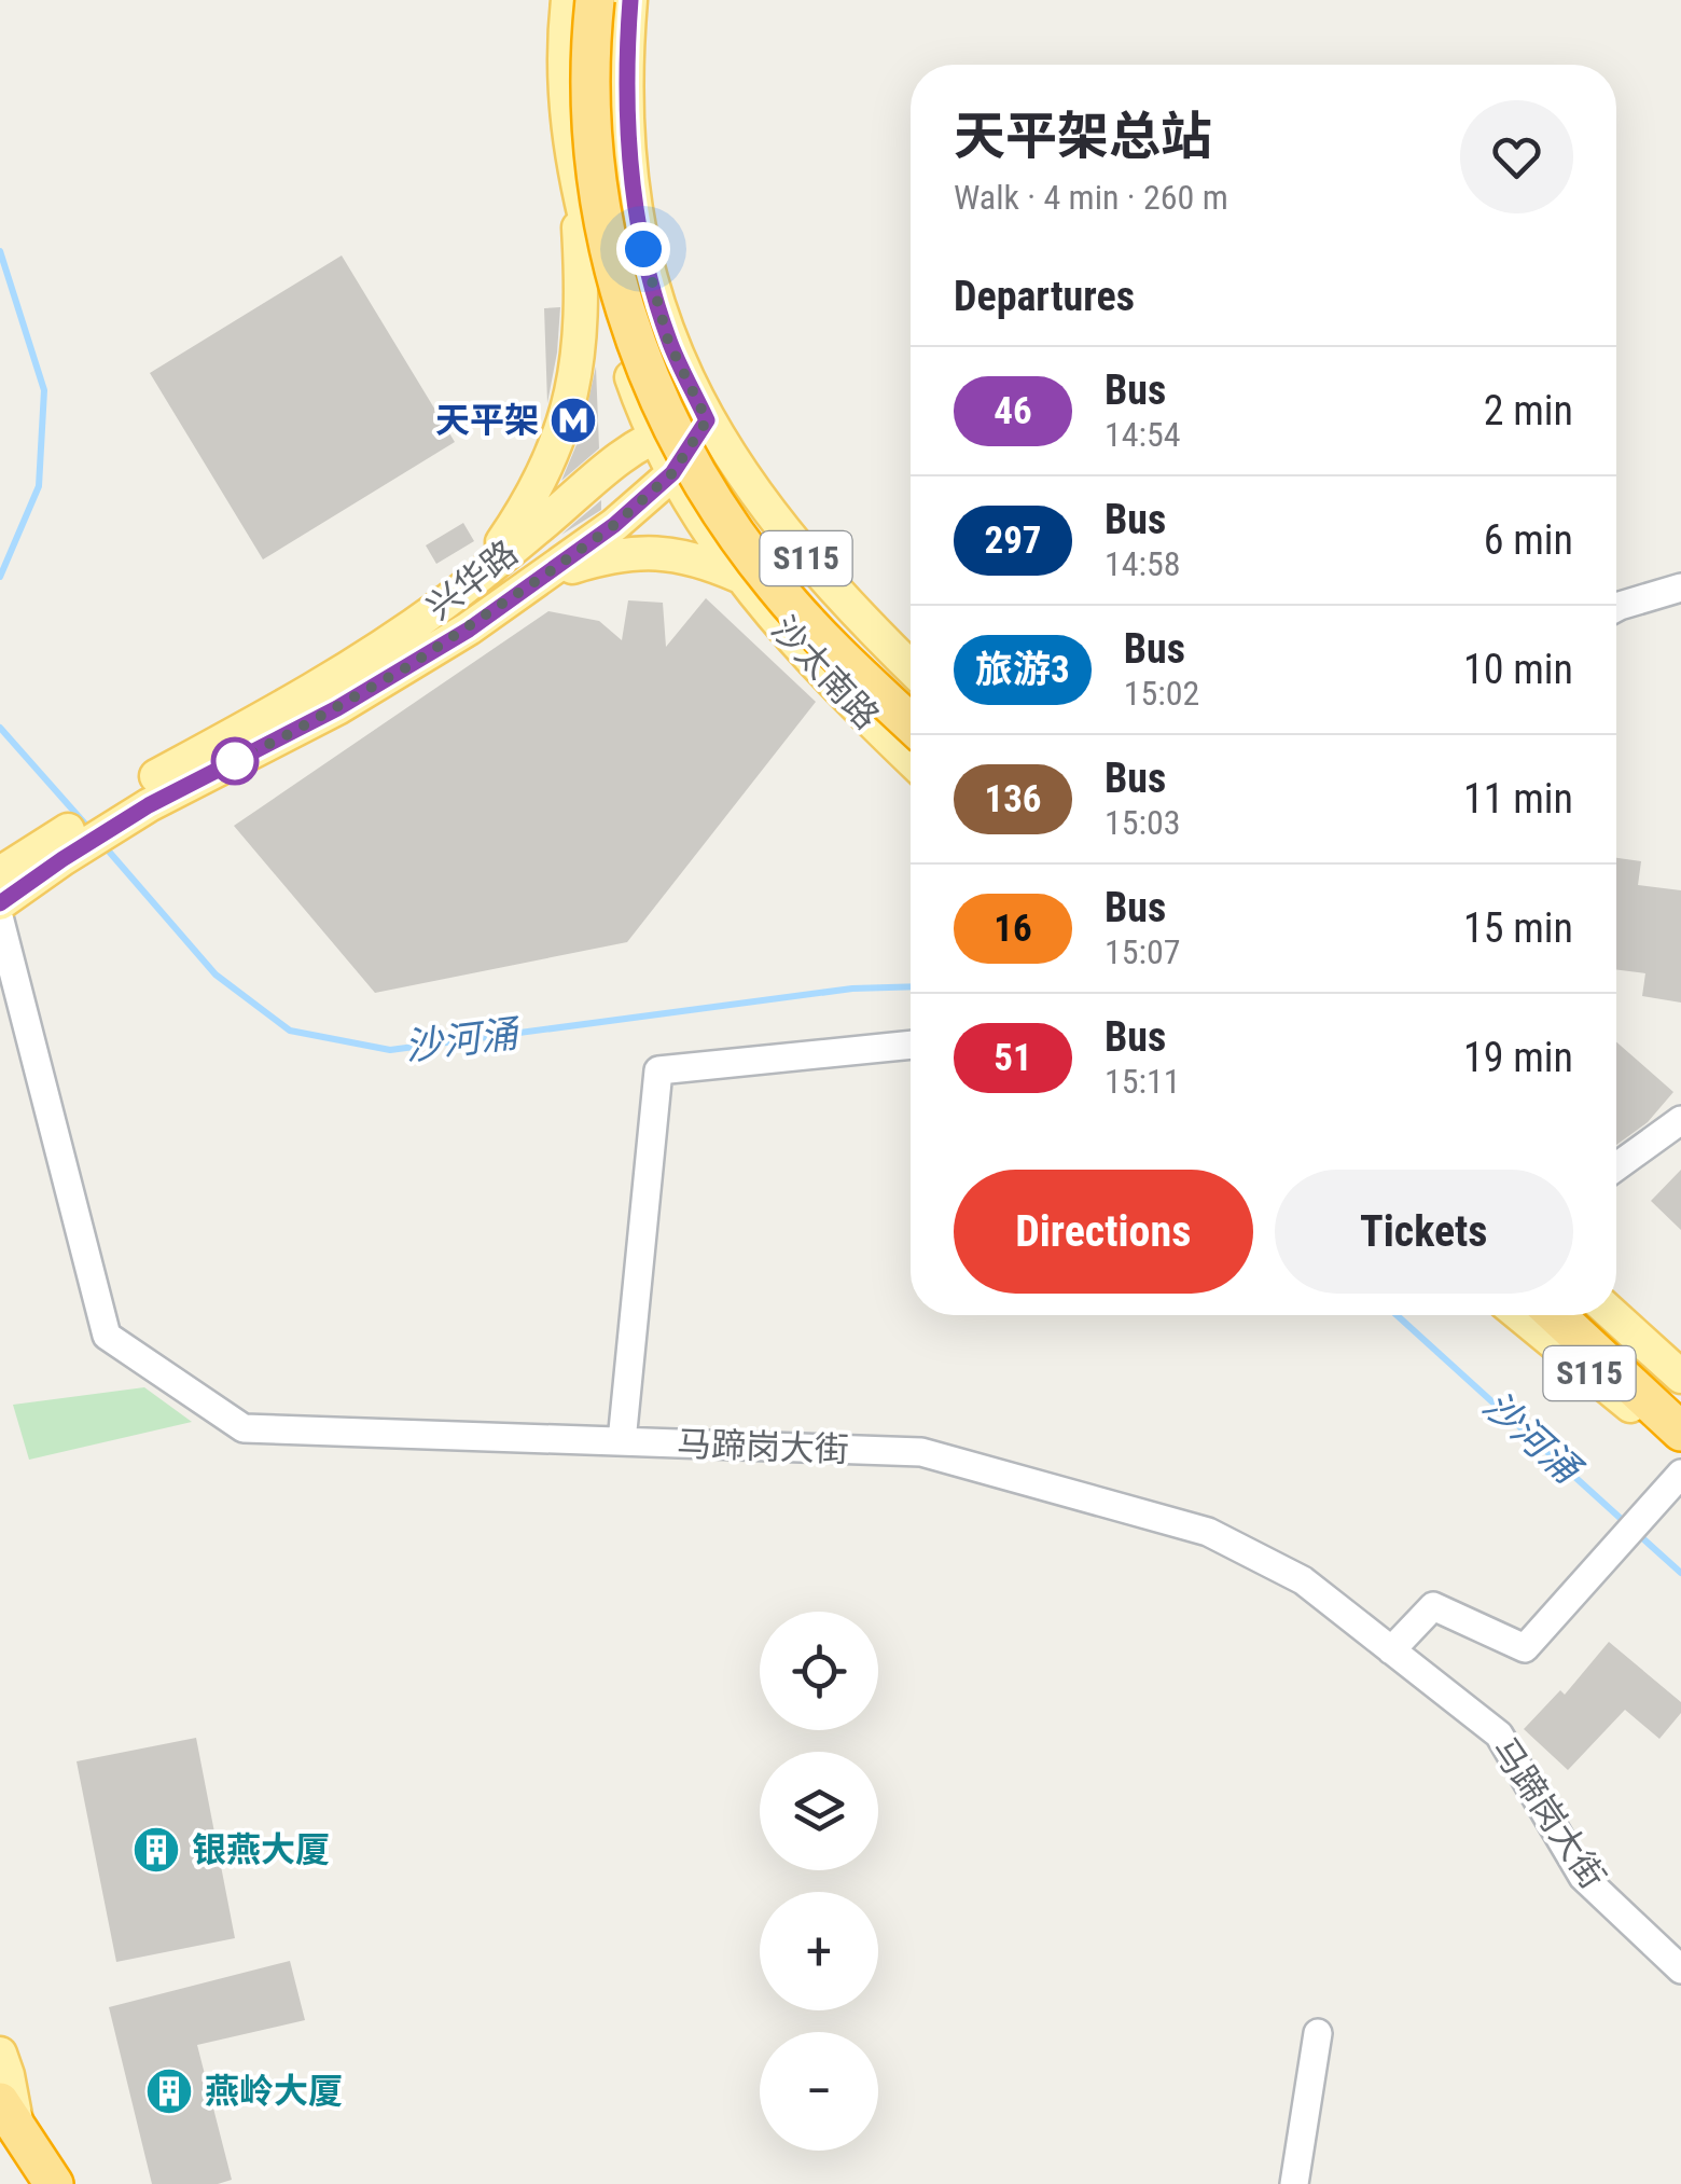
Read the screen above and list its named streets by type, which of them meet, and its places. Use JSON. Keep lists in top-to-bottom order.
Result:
{
  "streets": {
    "main road": ["S115", "兴华路", "沙太南路"],
    "street": ["马蹄岗大街"]
  },
  "crossings": [
    ["S115", "兴华路"],
    ["S115", "沙太南路"],
    ["兴华路", "沙太南路"]
  ],
  "water": ["沙河涌"],
  "places": {
    "metro station": ["天平架"],
    "building": ["银燕大厦", "燕岭大厦"]
  },
  "lines": ["bus line 46"],
  "page": {
    "heading": [
      ["天平架总站", "Walk · 4 min · 260 m"],
      "Departures"
    ],
    "list": [
      {
        "mark": "46",
        "name": "Bus",
        "note": "14:54",
        "value": "2 min"
      },
      {
        "mark": "297",
        "name": "Bus",
        "note": "14:58",
        "value": "6 min"
      },
      {
        "mark": "旅游3",
        "name": "Bus",
        "note": "15:02",
        "value": "10 min"
      },
      {
        "mark": "136",
        "name": "Bus",
        "note": "15:03",
        "value": "11 min"
      },
      {
        "mark": "16",
        "name": "Bus",
        "note": "15:07",
        "value": "15 min"
      },
      {
        "mark": "51",
        "name": "Bus",
        "note": "15:11",
        "value": "19 min"
      }
    ],
    "buttons": ["Directions", "Tickets"],
    "map_buttons": ["+", "−"]
  }
}
